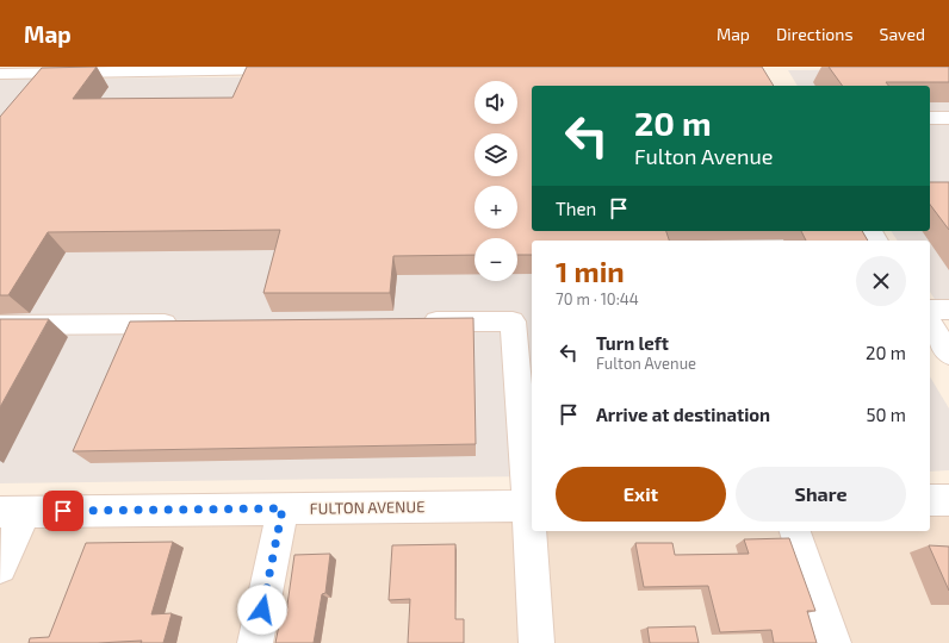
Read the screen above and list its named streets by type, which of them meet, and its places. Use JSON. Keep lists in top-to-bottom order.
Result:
{
  "streets": {
    "street": ["FULTON AVENUE"]
  },
  "page": {
    "header": "Map",
    "nav": ["Map", "Directions", "Saved"],
    "map_buttons": ["+", "−"],
    "turn": ["20 m", "Fulton Avenue"],
    "then": "Then",
    "heading": ["1 min", "70 m · 10:44"],
    "list": [
      {
        "name": "Turn left",
        "note": "Fulton Avenue",
        "value": "20 m"
      },
      {
        "name": "Arrive at destination",
        "value": "50 m"
      }
    ],
    "buttons": ["Exit", "Share"]
  }
}
